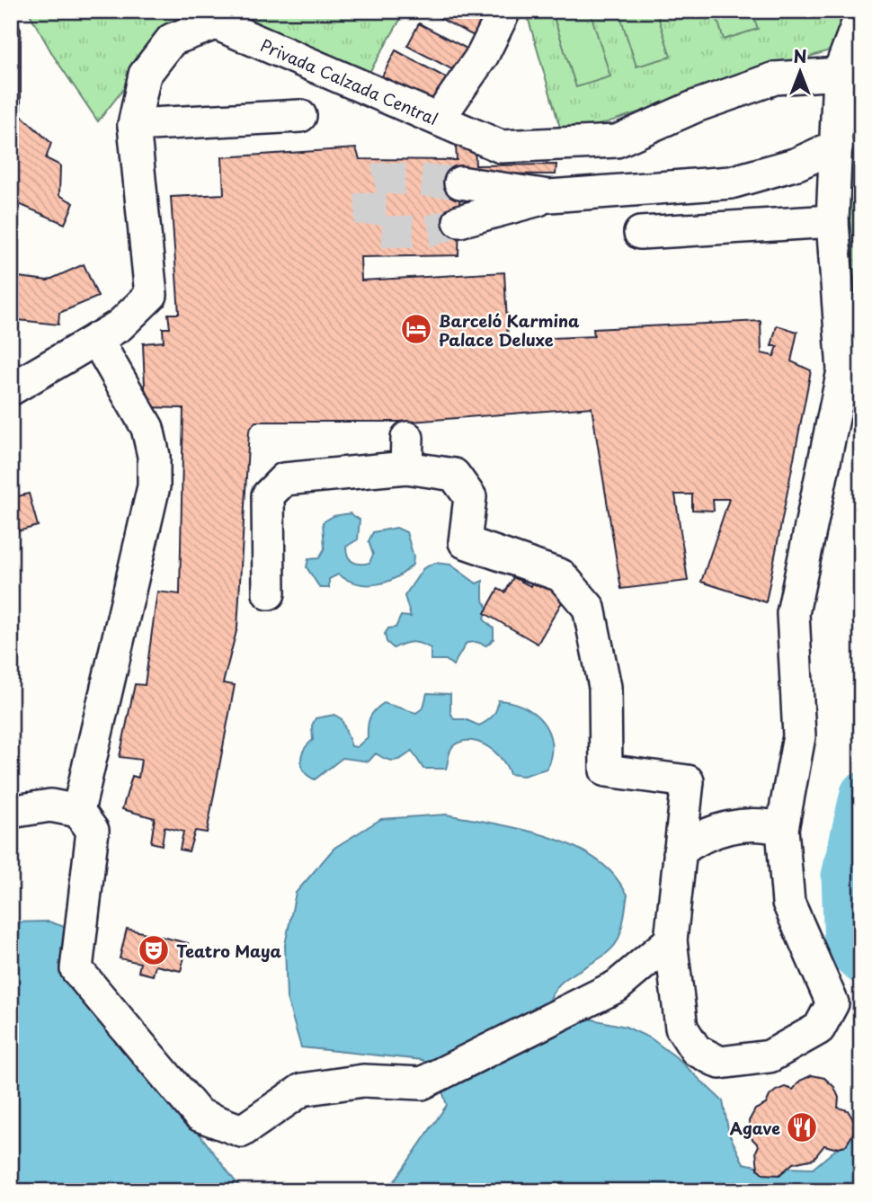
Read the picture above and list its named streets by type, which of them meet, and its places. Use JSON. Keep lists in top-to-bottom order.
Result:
{
  "streets": {
    "street": ["Privada Calzada Central"]
  },
  "places": {
    "hotel": ["Barceló Karmina Palace Deluxe"],
    "theatre": ["Teatro Maya"],
    "restaurant": ["Agave"]
  },
  "north": "top"
}
